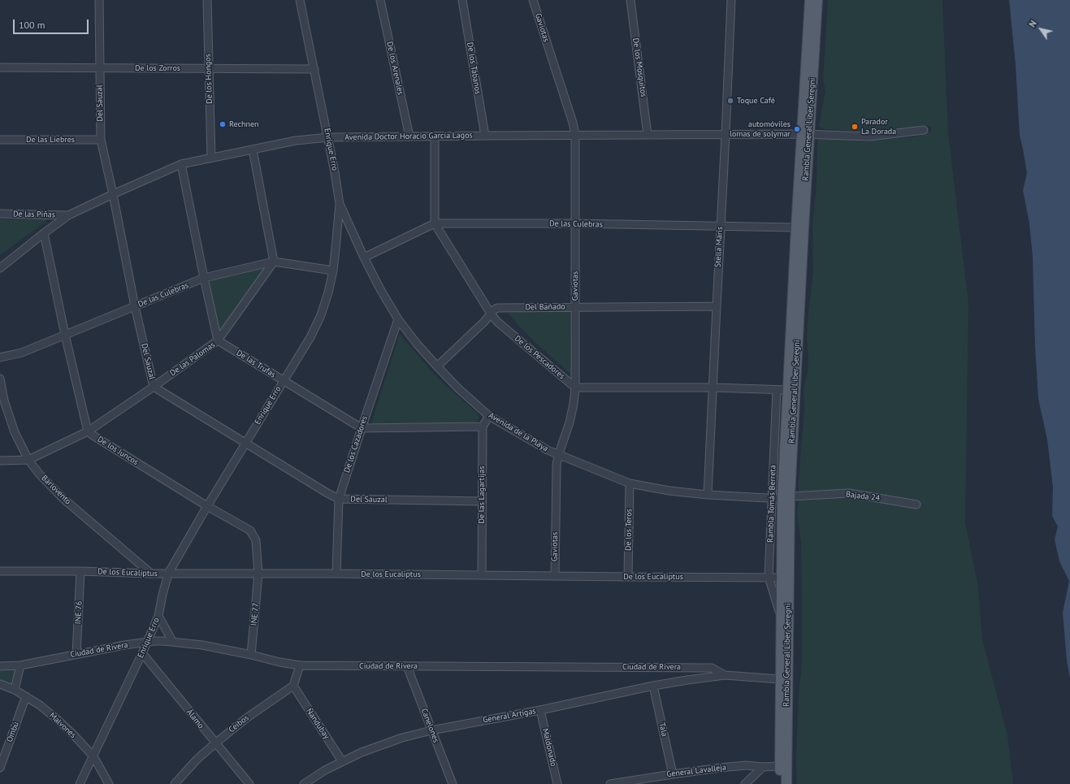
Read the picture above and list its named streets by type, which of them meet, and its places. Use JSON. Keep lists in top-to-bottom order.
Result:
{
  "streets": {
    "main road": ["Rambla General Liber Seregni"],
    "street": [
      "Gaviotas",
      "De los Mosquitos",
      "De los Zorros",
      "De los Arenales",
      "De los Tábanos",
      "De los Hongos",
      "Del Sauzal",
      "Avenida Doctor Horacio García Lagos",
      "De las Liebres",
      "Enrique Erro",
      "De las Piñas",
      "De las Culebras",
      "Stella Maris",
      "Del Bañado",
      "De los Pescadores",
      "De las Palomas",
      "De las Trufas",
      "Avenida de la Playa",
      "De los Cazadores",
      "De los Juncos",
      "Barlovento",
      "De las Lagartijas",
      "Bajada 24",
      "Rambla Tomás Berreta",
      "De los Teros",
      "De los Eucaliptus",
      "INE 76",
      "INE 77",
      "Ciudad de Rivera",
      "General Artigas",
      "Álamo",
      "Ceibos",
      "Ñandubay",
      "Malvones",
      "Canelones",
      "Tala",
      "Ombú",
      "Maldonado",
      "General Lavalleja"
    ]
  },
  "crossings": [
    ["Gaviotas", "Avenida Doctor Horacio García Lagos"],
    ["Gaviotas", "De las Culebras"],
    ["Gaviotas", "Del Bañado"],
    ["Gaviotas", "De los Pescadores"],
    ["Gaviotas", "Avenida de la Playa"],
    ["Gaviotas", "De los Eucaliptus"],
    ["De los Mosquitos", "Avenida Doctor Horacio García Lagos"],
    ["De los Zorros", "De los Hongos"],
    ["De los Zorros", "Del Sauzal"],
    ["De los Zorros", "Enrique Erro"],
    ["De los Arenales", "Avenida Doctor Horacio García Lagos"],
    ["De los Tábanos", "Avenida Doctor Horacio García Lagos"],
    ["De los Hongos", "Avenida Doctor Horacio García Lagos"],
    ["Del Sauzal", "Avenida Doctor Horacio García Lagos"],
    ["Del Sauzal", "De las Liebres"],
    ["Del Sauzal", "Enrique Erro"],
    ["Del Sauzal", "De las Culebras"],
    ["Del Sauzal", "De las Palomas"],
    ["Del Sauzal", "De los Cazadores"],
    ["Del Sauzal", "De las Lagartijas"],
    ["Rambla General Liber Seregni", "Avenida Doctor Horacio García Lagos"],
    ["Rambla General Liber Seregni", "De las Culebras"],
    ["Rambla General Liber Seregni", "Avenida de la Playa"],
    ["Rambla General Liber Seregni", "Bajada 24"],
    ["Rambla General Liber Seregni", "Rambla Tomás Berreta"],
    ["Rambla General Liber Seregni", "De los Eucaliptus"],
    ["Rambla General Liber Seregni", "Ciudad de Rivera"],
    ["Rambla General Liber Seregni", "General Lavalleja"],
    ["Avenida Doctor Horacio García Lagos", "Enrique Erro"],
    ["Avenida Doctor Horacio García Lagos", "De las Piñas"],
    ["Avenida Doctor Horacio García Lagos", "Stella Maris"],
    ["Enrique Erro", "De las Culebras"],
    ["Enrique Erro", "De las Trufas"],
    ["Enrique Erro", "Avenida de la Playa"],
    ["Enrique Erro", "De los Juncos"],
    ["Enrique Erro", "De los Eucaliptus"],
    ["Enrique Erro", "Ciudad de Rivera"],
    ["Enrique Erro", "Álamo"],
    ["Enrique Erro", "Malvones"],
    ["De las Culebras", "Stella Maris"],
    ["De las Culebras", "De los Pescadores"],
    ["De las Culebras", "De las Palomas"],
    ["De las Culebras", "Avenida de la Playa"],
    ["Stella Maris", "Del Bañado"],
    ["Stella Maris", "Avenida de la Playa"],
    ["Del Bañado", "De los Pescadores"],
    ["Del Bañado", "Avenida de la Playa"],
    ["De las Palomas", "De las Trufas"],
    ["De las Palomas", "De los Juncos"],
    ["De las Palomas", "Barlovento"],
    ["De las Trufas", "De los Cazadores"],
    ["Avenida de la Playa", "De los Cazadores"],
    ["Avenida de la Playa", "Bajada 24"],
    ["Avenida de la Playa", "Rambla Tomás Berreta"],
    ["Avenida de la Playa", "De los Teros"],
    ["De los Cazadores", "De los Eucaliptus"],
    ["De los Juncos", "De los Eucaliptus"],
    ["De los Juncos", "INE 77"],
    ["Barlovento", "De los Eucaliptus"],
    ["De las Lagartijas", "De los Eucaliptus"],
    ["Rambla Tomás Berreta", "De los Eucaliptus"],
    ["De los Teros", "De los Eucaliptus"],
    ["De los Eucaliptus", "INE 76"],
    ["De los Eucaliptus", "INE 77"],
    ["INE 76", "Ciudad de Rivera"],
    ["INE 77", "Ciudad de Rivera"],
    ["Ciudad de Rivera", "General Artigas"],
    ["Ciudad de Rivera", "Canelones"],
    ["General Artigas", "Ñandubay"],
    ["General Artigas", "Canelones"],
    ["General Artigas", "Tala"],
    ["General Artigas", "Maldonado"],
    ["Álamo", "Ceibos"],
    ["Ceibos", "Ñandubay"],
    ["Malvones", "Ombú"],
    ["Tala", "General Lavalleja"]
  ],
  "places": [
    "Toque Café",
    "Rechnen",
    "Parador La Dorada",
    "automóviles lomas de solymar"
  ],
  "scale_bar": "100 m",
  "north": "top left"
}
